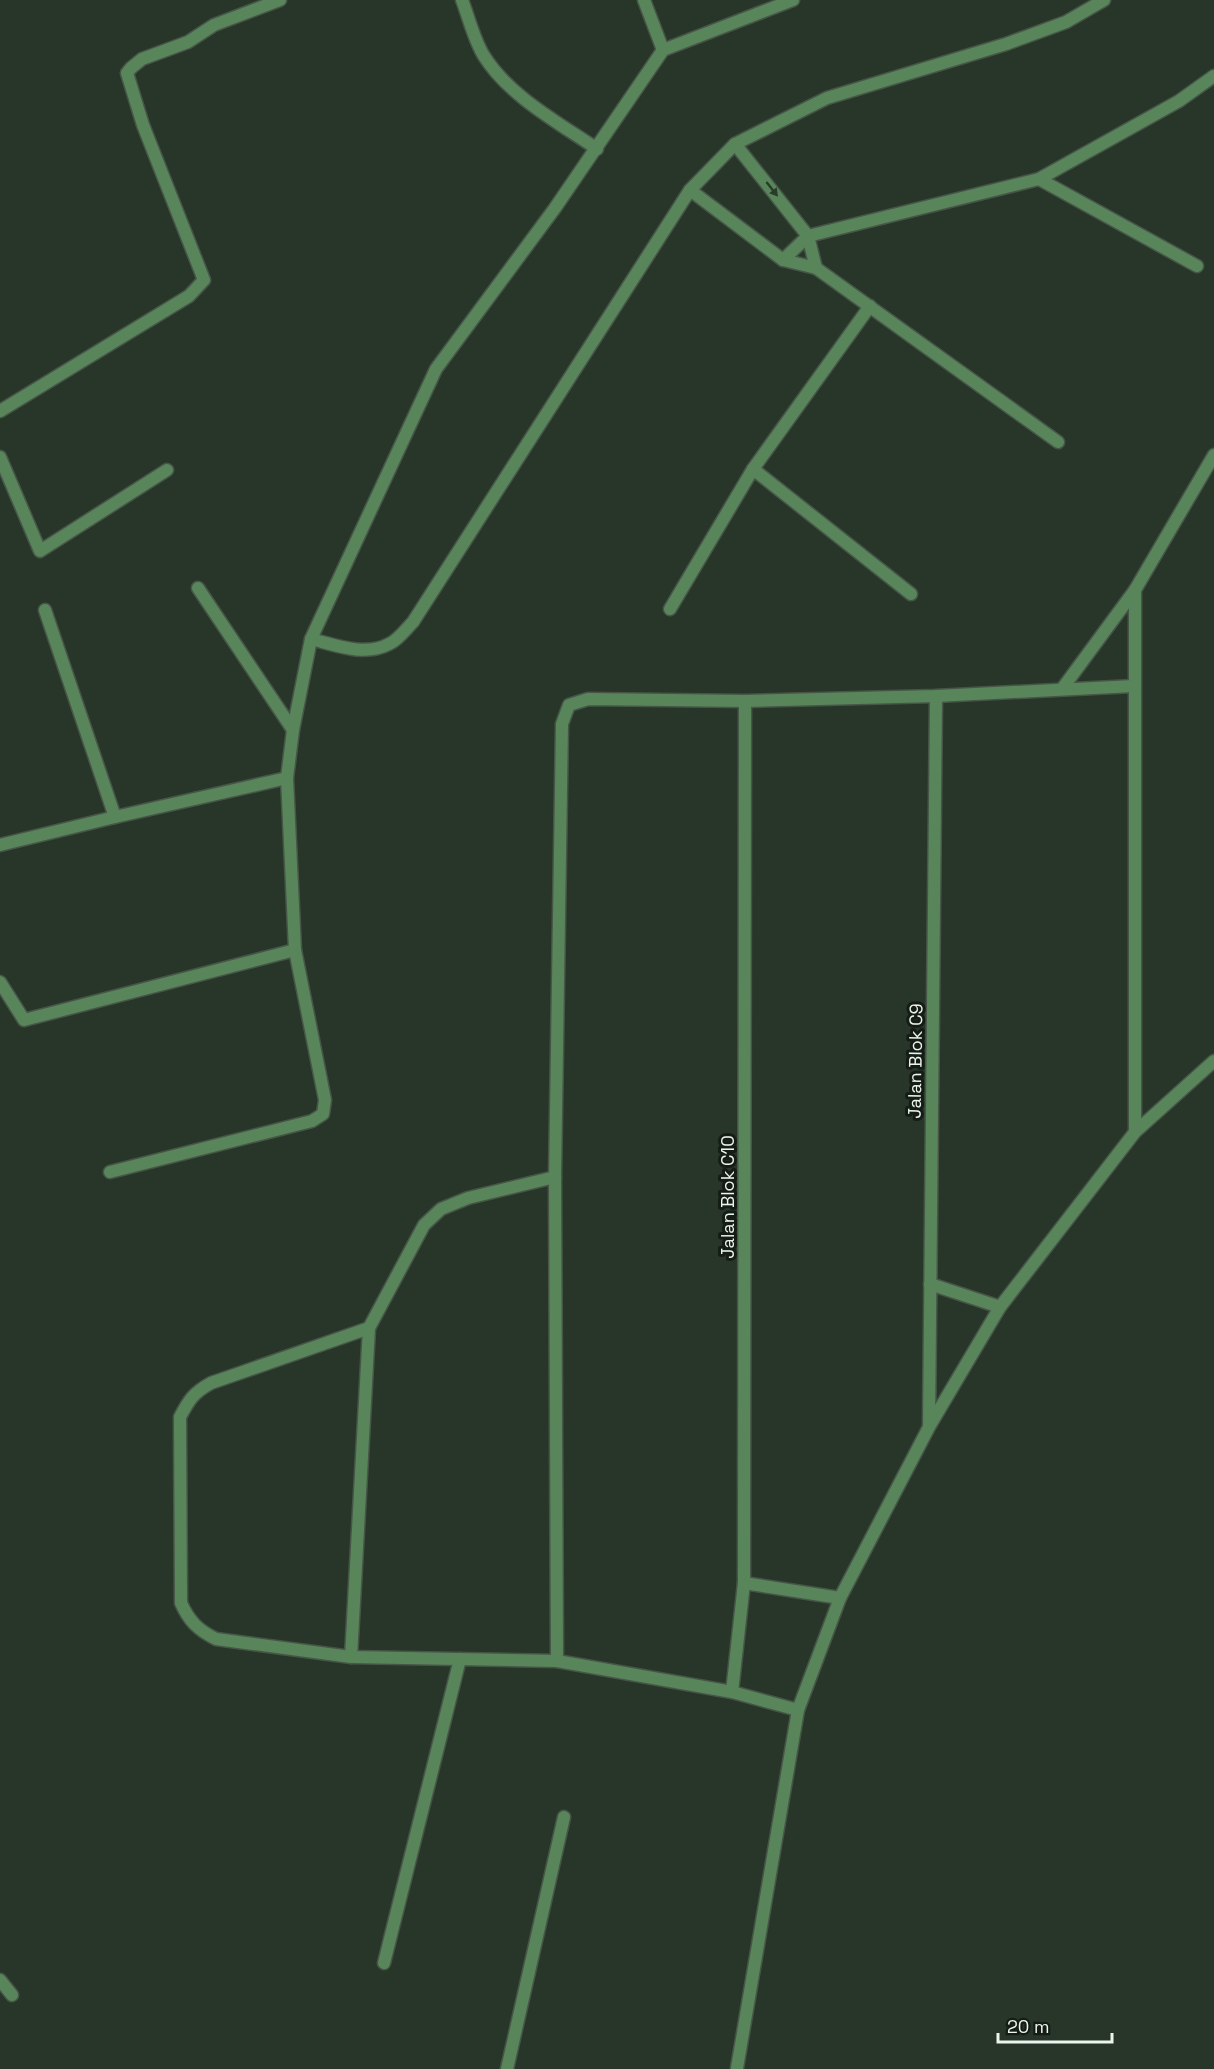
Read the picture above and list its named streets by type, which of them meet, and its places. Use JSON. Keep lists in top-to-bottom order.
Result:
{
  "streets": {
    "street": ["Jalan Blok C9", "Jalan Blok C10"]
  },
  "scale_bar": "20 m"
}
